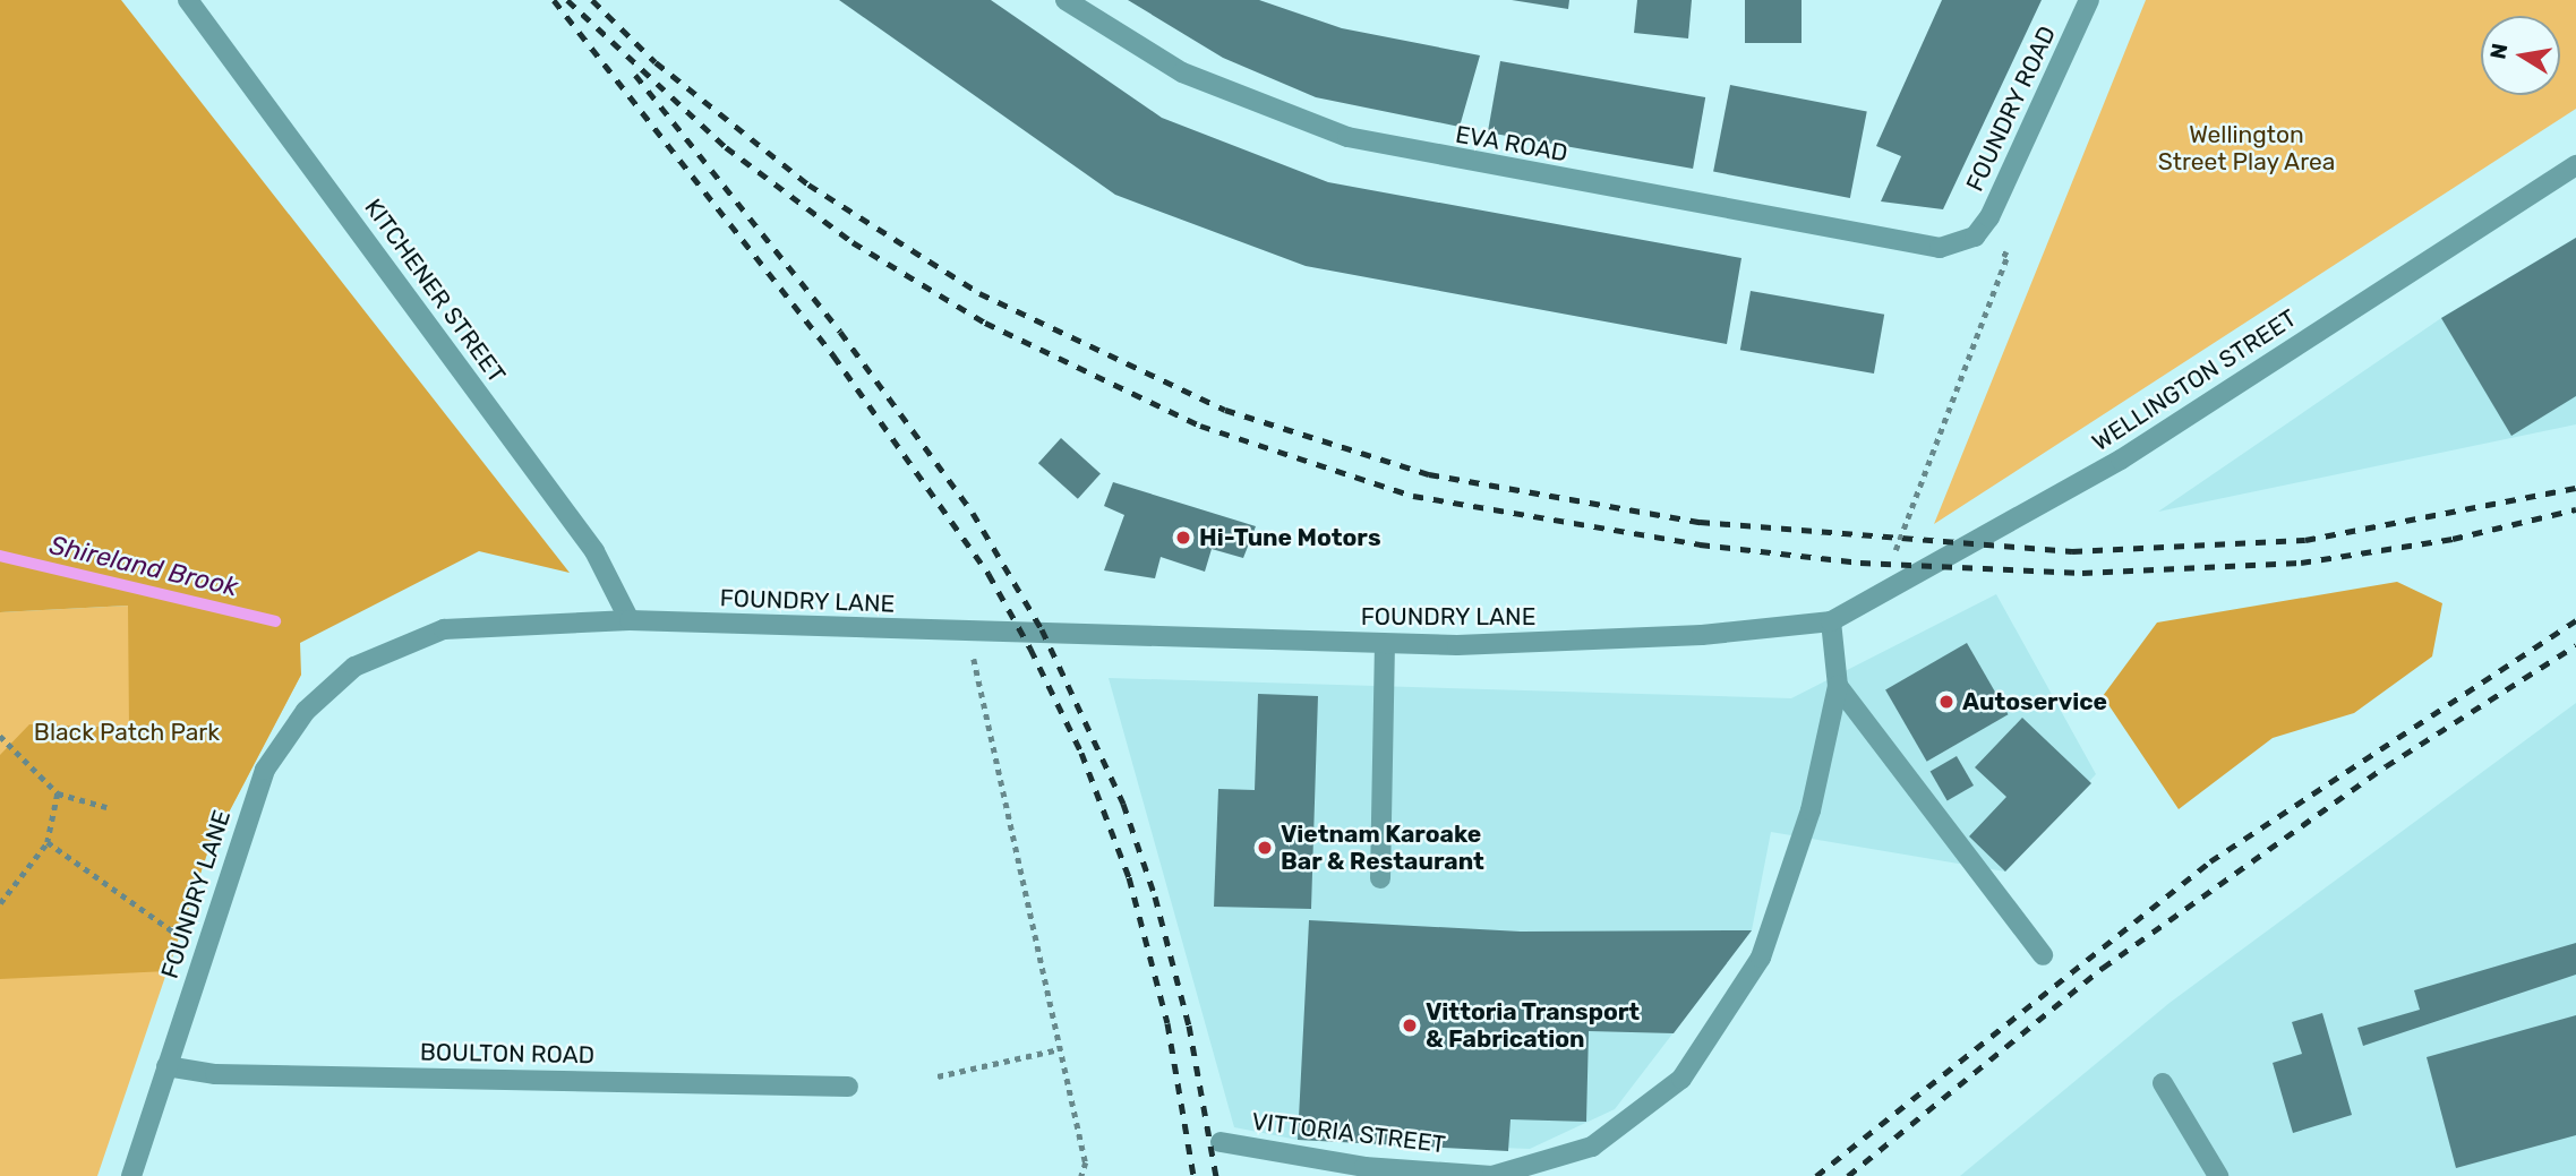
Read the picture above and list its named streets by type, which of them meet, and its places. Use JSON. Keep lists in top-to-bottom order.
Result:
{
  "streets": {
    "street": [
      "FOUNDRY ROAD",
      "EVA ROAD",
      "KITCHENER STREET",
      "WELLINGTON STREET",
      "FOUNDRY LANE",
      "BOULTON ROAD",
      "VITTORIA STREET"
    ]
  },
  "crossings": [
    ["FOUNDRY ROAD", "EVA ROAD"],
    ["KITCHENER STREET", "FOUNDRY LANE"],
    ["WELLINGTON STREET", "FOUNDRY LANE"],
    ["FOUNDRY LANE", "BOULTON ROAD"]
  ],
  "water": ["Shireland Brook"],
  "parks": ["Wellington Street Play Area", "Black Patch Park"],
  "places": [
    "Hi-Tune Motors",
    "Autoservice",
    "Vietnam Karoake Bar & Restaurant",
    "Vittoria Transport & Fabrication"
  ],
  "north": "left"
}
